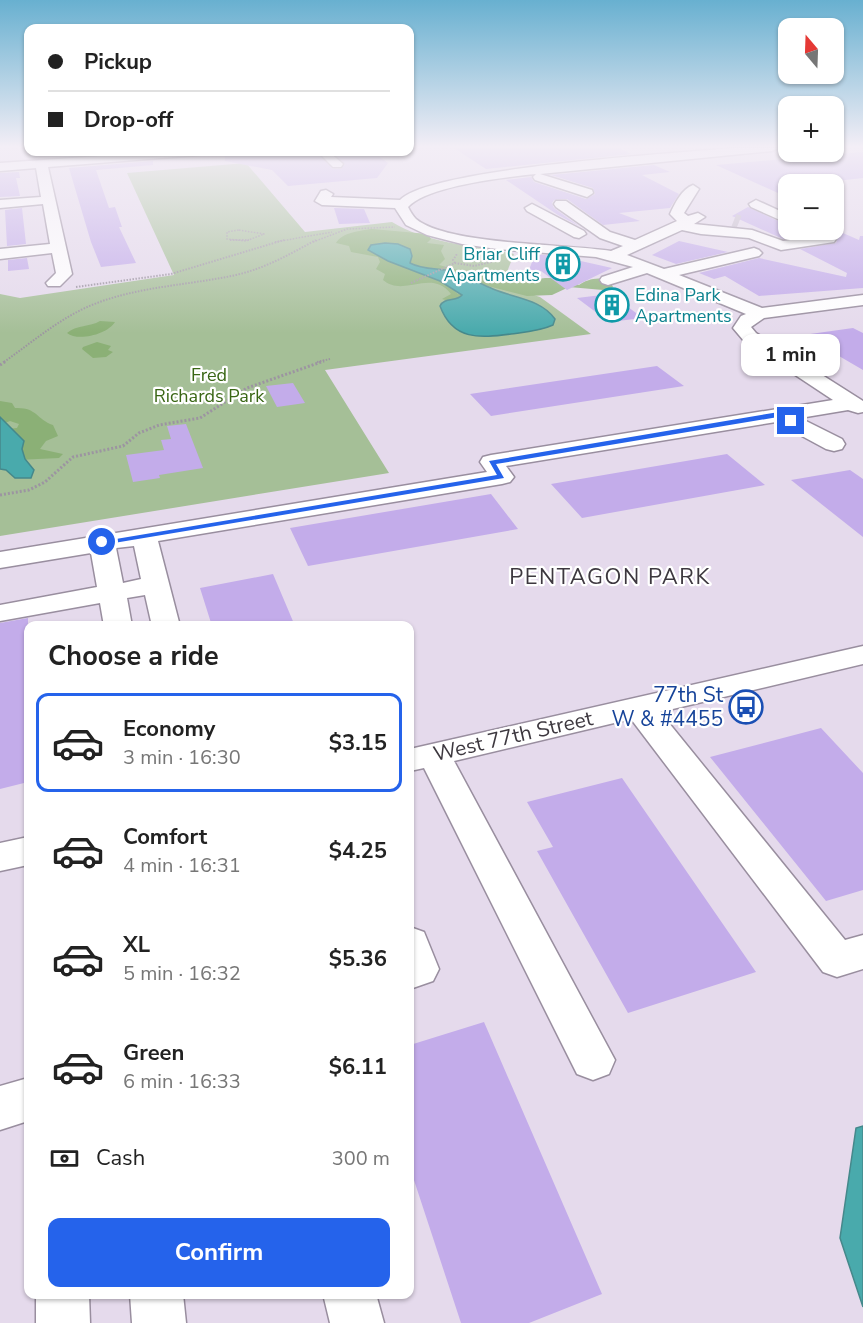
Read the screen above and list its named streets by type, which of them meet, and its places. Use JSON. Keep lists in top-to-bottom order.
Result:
{
  "streets": {
    "street": ["West 77th Street"]
  },
  "districts": ["PENTAGON PARK"],
  "parks": ["Fred Richards Park"],
  "places": {
    "building": ["Briar Cliff Apartments", "Edina Park Apartments"],
    "bus stop": ["77th St W & #4455"]
  },
  "north": "top",
  "page": {
    "map_buttons": ["+", "−"],
    "banner": ["Pickup", "Drop-off"],
    "bubble": "1 min",
    "heading": "Choose a ride",
    "list": [
      {
        "name": "Economy",
        "note": "3 min · 16:30",
        "value": "$3.15"
      },
      {
        "name": "Comfort",
        "note": "4 min · 16:31",
        "value": "$4.25"
      },
      {
        "name": "XL",
        "note": "5 min · 16:32",
        "value": "$5.36"
      },
      {
        "name": "Green",
        "note": "6 min · 16:33",
        "value": "$6.11"
      }
    ],
    "pay": ["Cash", "300 m"],
    "buttons": "Confirm"
  }
}
